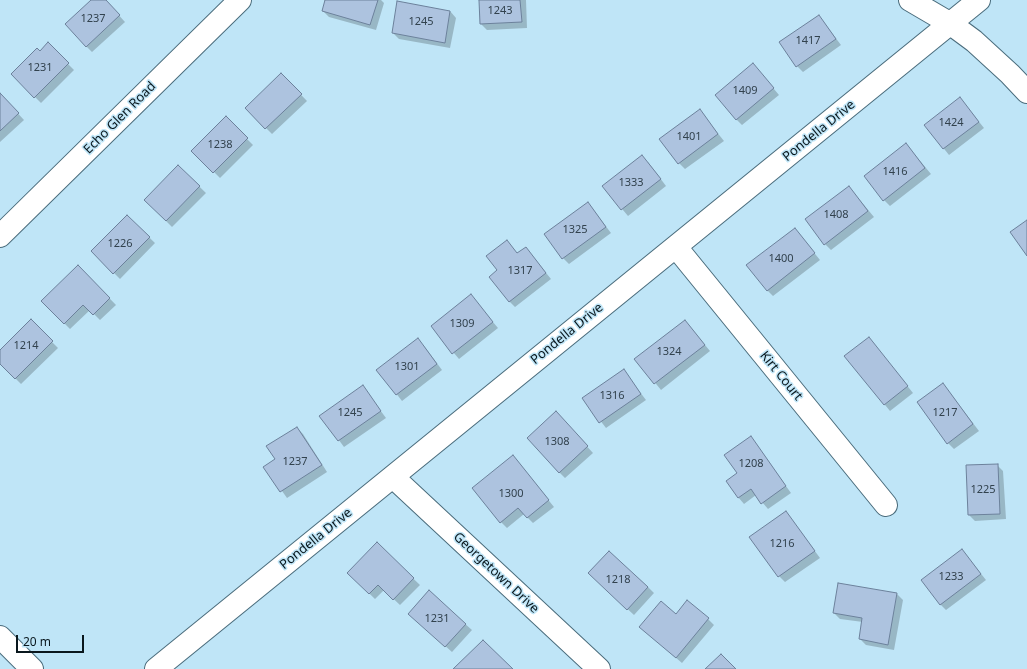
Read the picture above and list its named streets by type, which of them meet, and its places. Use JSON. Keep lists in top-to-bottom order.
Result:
{
  "streets": {
    "street": [
      "Echo Glen Road",
      "Pondella Drive",
      "Kirt Court",
      "Georgetown Drive"
    ]
  },
  "crossings": [
    ["Pondella Drive", "Kirt Court"],
    ["Pondella Drive", "Georgetown Drive"]
  ],
  "house_numbers": [
    "1243",
    "1237",
    "1245",
    "1417",
    "1231",
    "1409",
    "1424",
    "1401",
    "1238",
    "1416",
    "1333",
    "1408",
    "1325",
    "1226",
    "1400",
    "1317",
    "1309",
    "1214",
    "1324",
    "1301",
    "1316",
    "1245",
    "1217",
    "1308",
    "1237",
    "1208",
    "1225",
    "1300",
    "1216",
    "1233",
    "1218",
    "1231"
  ],
  "scale_bar": "20 m"
}
